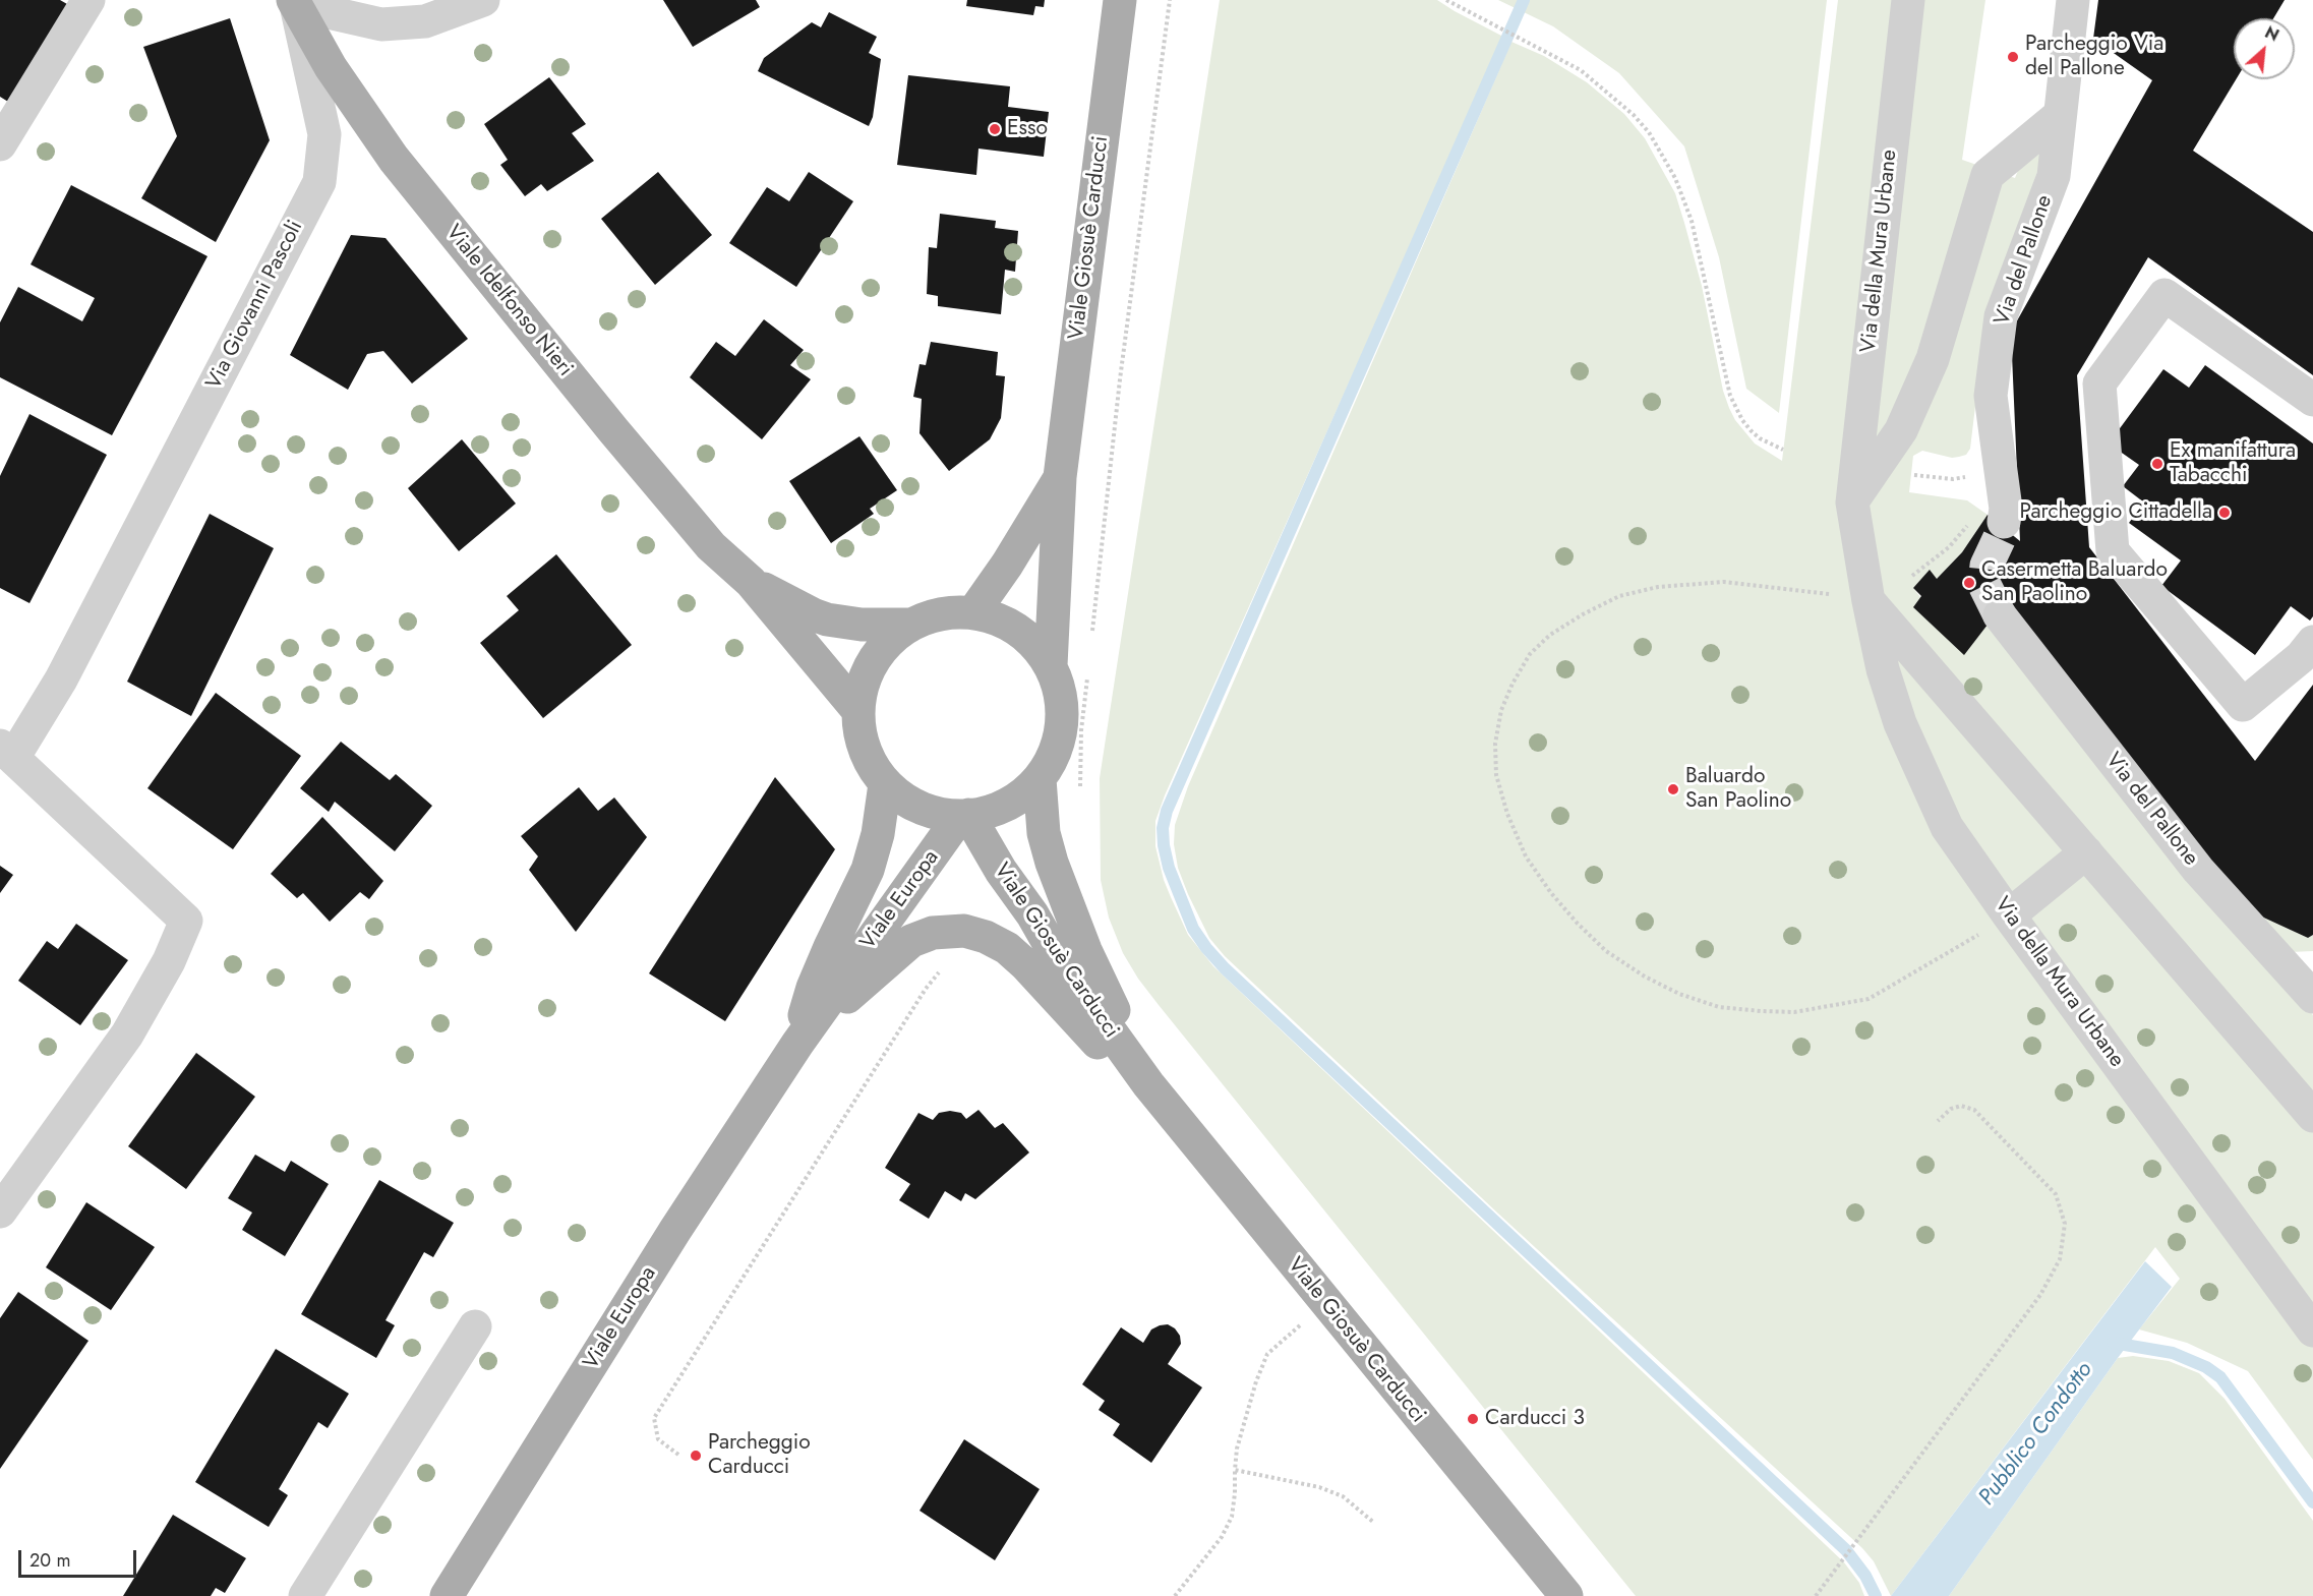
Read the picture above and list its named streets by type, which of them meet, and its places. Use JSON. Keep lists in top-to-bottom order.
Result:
{
  "streets": {
    "main road": ["Viale Giosuè Carducci", "Viale Idelfonso Nieri", "Viale Europa"],
    "street": ["Via della Mura Urbane", "Via del Pallone", "Via Giovanni Pascoli"]
  },
  "crossings": [
    ["Viale Giosuè Carducci", "Viale Idelfonso Nieri"],
    ["Viale Giosuè Carducci", "Viale Europa"],
    ["Viale Idelfonso Nieri", "Via Giovanni Pascoli"],
    ["Viale Idelfonso Nieri", "Viale Europa"]
  ],
  "water": ["Pubblico Condotto"],
  "places": [
    "Parcheggio Via del Pallone",
    "Esso",
    "Ex manifattura Tabacchi",
    "Parcheggio Cittadella",
    "Casermetta Baluardo San Paolino",
    "Baluardo San Paolino",
    "Carducci 3",
    "Parcheggio Carducci"
  ],
  "scale_bar": "20 m",
  "north": "top right"
}
